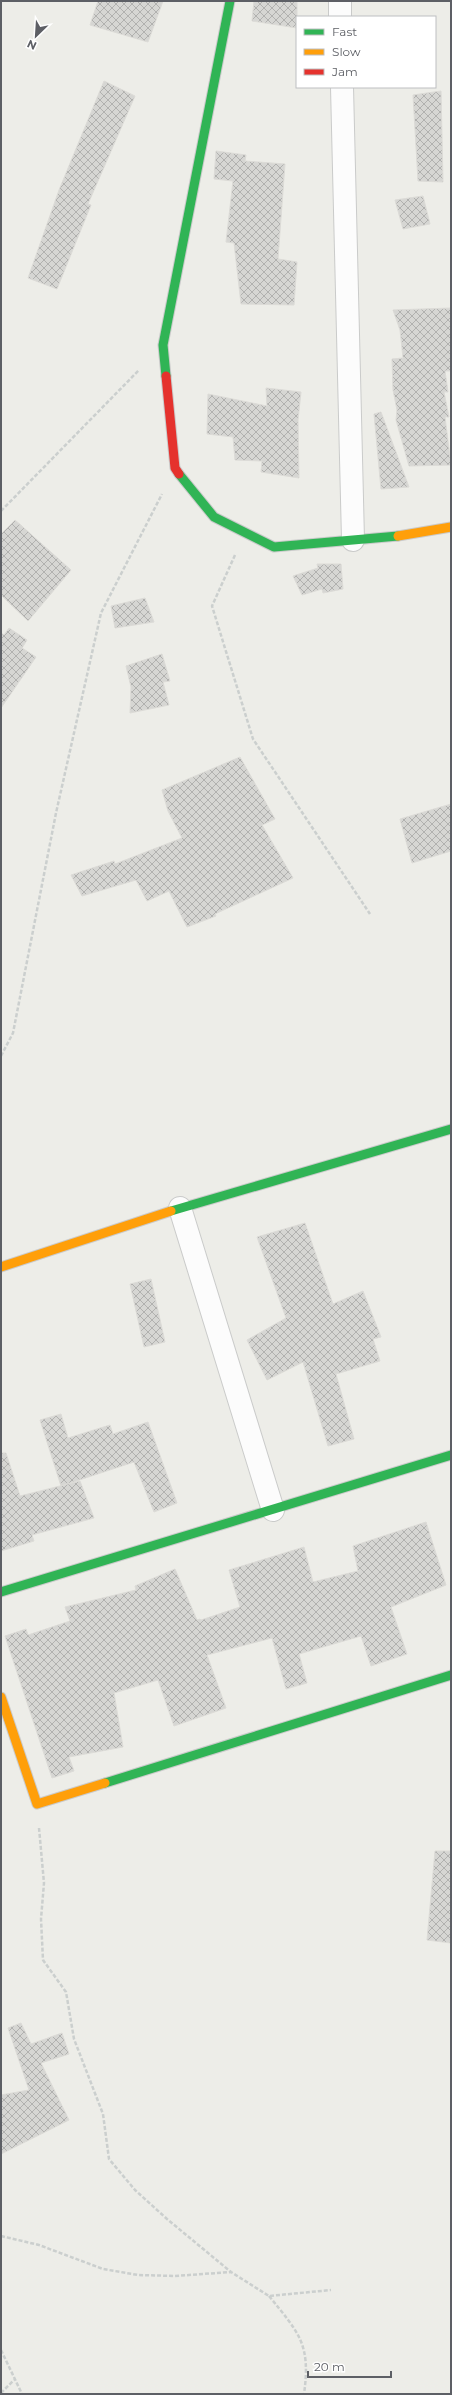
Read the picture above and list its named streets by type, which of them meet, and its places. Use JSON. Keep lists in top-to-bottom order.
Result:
{
  "legend": ["Fast", "Slow", "Jam"],
  "scale_bar": "20 m",
  "north": "bottom left"
}
